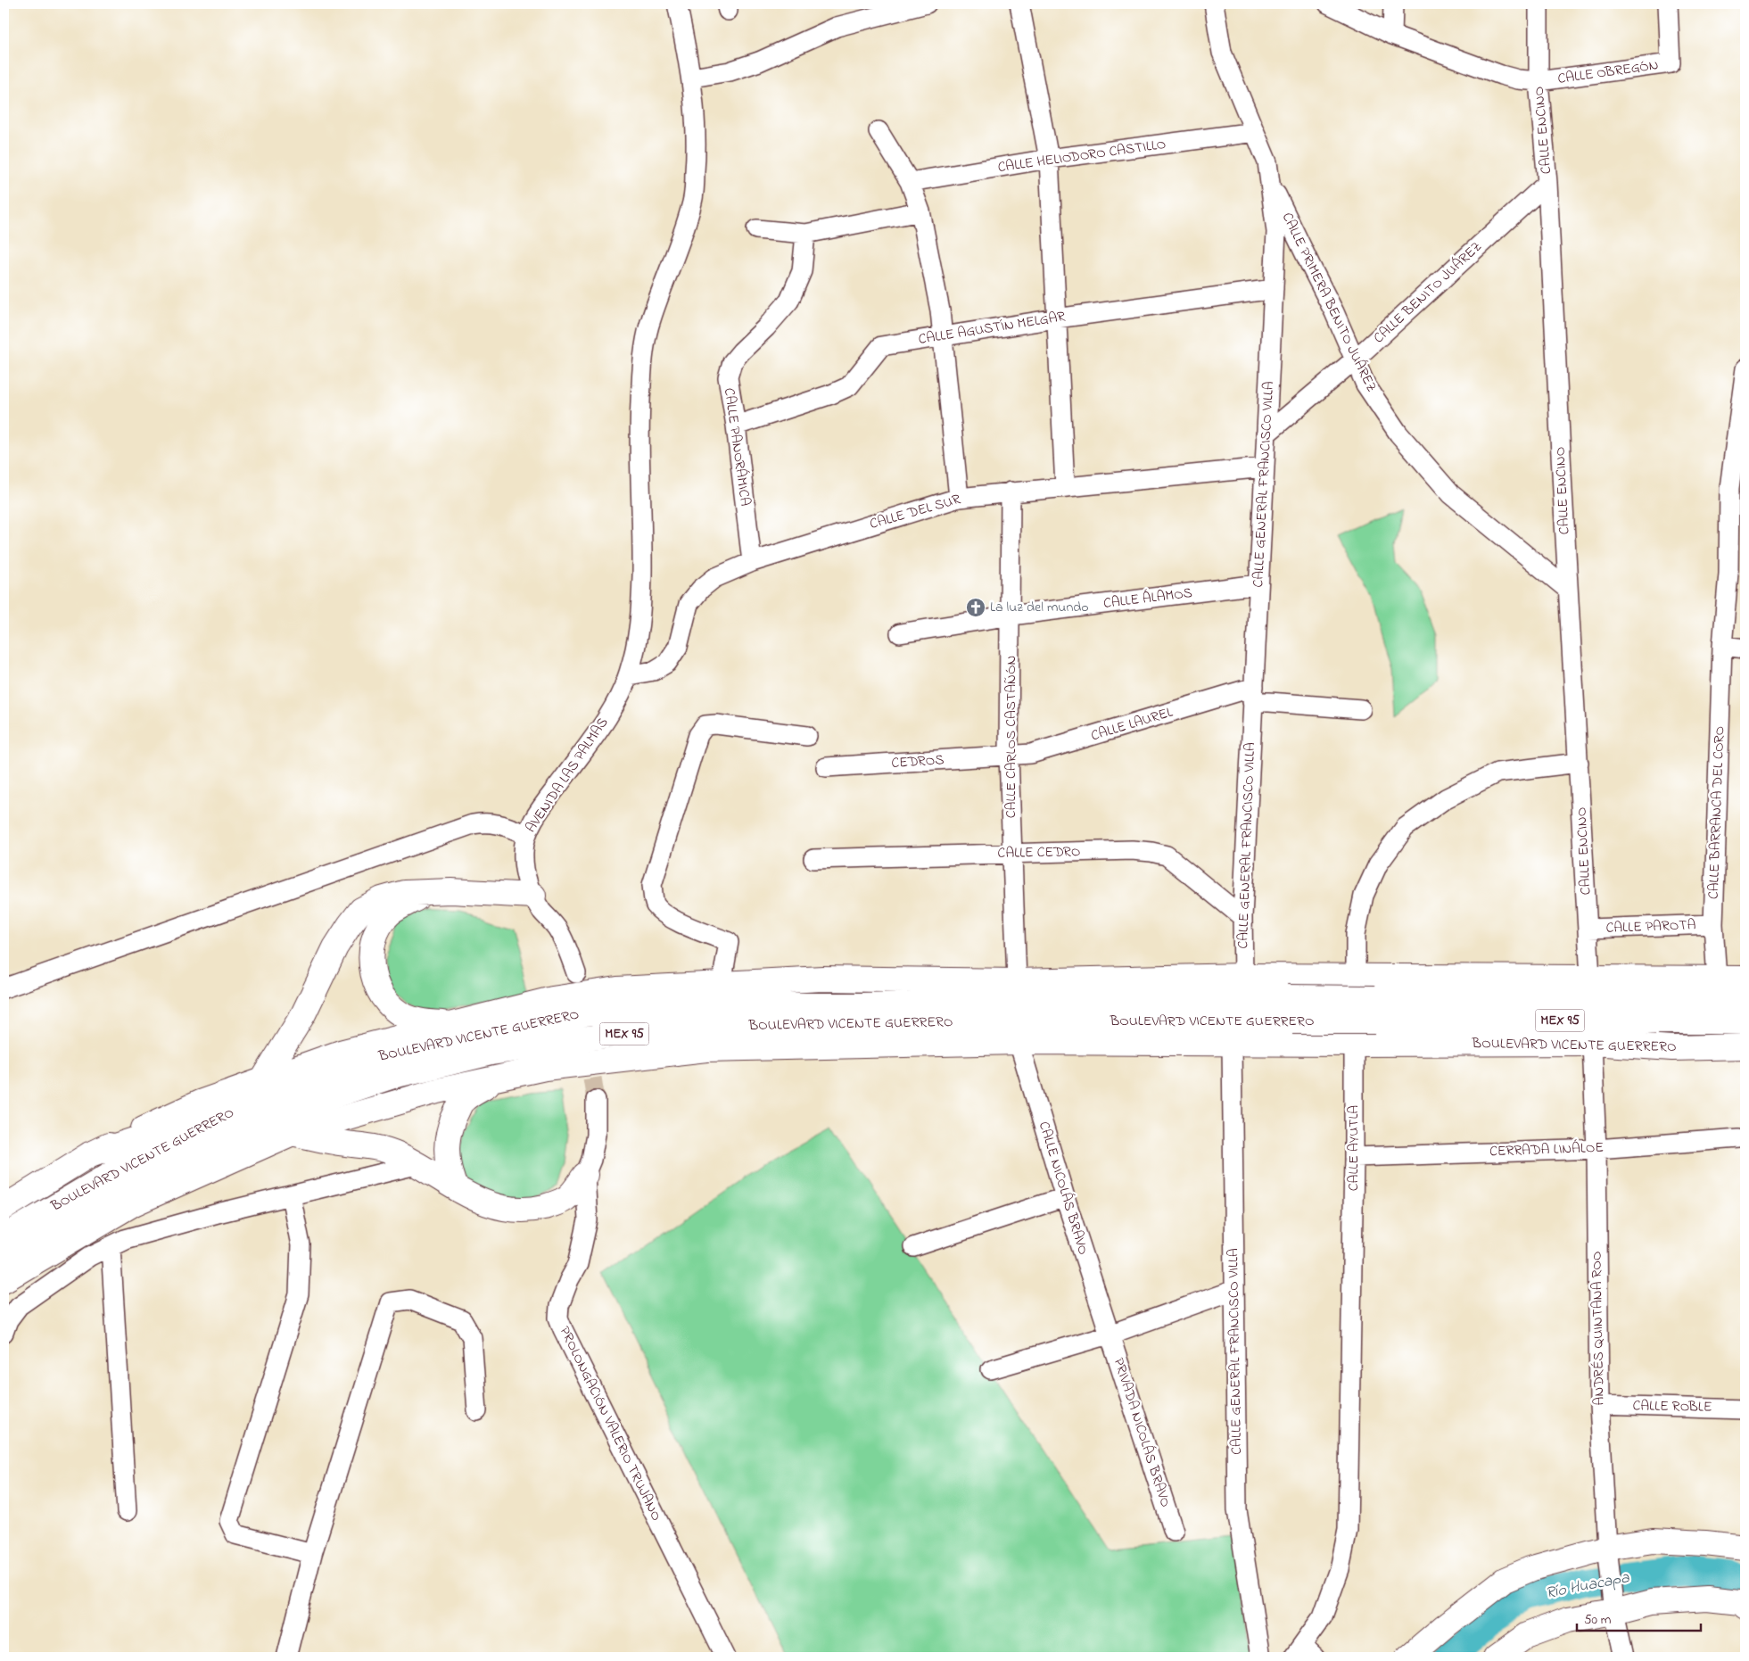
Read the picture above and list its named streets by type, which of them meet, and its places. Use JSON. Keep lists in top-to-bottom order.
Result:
{
  "streets": {
    "main road": ["MEX 95", "BOULEVARD VICENTE GUERRERO"],
    "street": [
      "CALLE OBREGÓN",
      "CALLE ENCINO",
      "CALLE HELIODORO CASTILLO",
      "CALLE BENITO JUÁREZ",
      "CALLE PRIMERA BENITO JUÁREZ",
      "CALLE AGUSTÍN MELGAR",
      "CALLE PANORÁMICA",
      "CALLE GENERAL FRANCISCO VILLA",
      "CALLE DEL SUR",
      "CALLE ÁLAMOS",
      "CALLE LAUREL",
      "CALLE CARLOS CASTAÑÓN",
      "CEDROS",
      "AVENIDA LAS PALMAS",
      "CALLE BARRANCA DEL CORO",
      "CALLE CEDRO",
      "CALLE PAROTA",
      "CALLE AYUTLA",
      "CERRADA LINÁLOE",
      "CALLE NICOLÁS BRAVO",
      "ANDRÉS QUINTANA ROO",
      "CALLE ROBLE",
      "PROLONGACIÓN VALERIO TRUJANO",
      "PRIVADA NICOLÁS BRAVO"
    ]
  },
  "crossings": [
    ["CALLE OBREGÓN", "CALLE ENCINO"],
    ["CALLE ENCINO", "CALLE BENITO JUÁREZ"],
    ["CALLE ENCINO", "CALLE PRIMERA BENITO JUÁREZ"],
    ["CALLE ENCINO", "CALLE PAROTA"],
    ["CALLE ENCINO", "BOULEVARD VICENTE GUERRERO"],
    ["CALLE ENCINO", "CALLE AYUTLA"],
    ["CALLE HELIODORO CASTILLO", "CALLE GENERAL FRANCISCO VILLA"],
    ["CALLE BENITO JUÁREZ", "CALLE PRIMERA BENITO JUÁREZ"],
    ["CALLE BENITO JUÁREZ", "CALLE GENERAL FRANCISCO VILLA"],
    ["CALLE PRIMERA BENITO JUÁREZ", "CALLE GENERAL FRANCISCO VILLA"],
    ["CALLE AGUSTÍN MELGAR", "CALLE PANORÁMICA"],
    ["CALLE AGUSTÍN MELGAR", "CALLE GENERAL FRANCISCO VILLA"],
    ["CALLE PANORÁMICA", "CALLE DEL SUR"],
    ["CALLE GENERAL FRANCISCO VILLA", "CALLE DEL SUR"],
    ["CALLE GENERAL FRANCISCO VILLA", "CALLE ÁLAMOS"],
    ["CALLE GENERAL FRANCISCO VILLA", "CALLE LAUREL"],
    ["CALLE GENERAL FRANCISCO VILLA", "CALLE CEDRO"],
    ["CALLE GENERAL FRANCISCO VILLA", "BOULEVARD VICENTE GUERRERO"],
    ["CALLE DEL SUR", "CALLE CARLOS CASTAÑÓN"],
    ["CALLE DEL SUR", "AVENIDA LAS PALMAS"],
    ["CALLE ÁLAMOS", "CALLE CARLOS CASTAÑÓN"],
    ["CALLE LAUREL", "CALLE CARLOS CASTAÑÓN"],
    ["CALLE LAUREL", "CEDROS"],
    ["CALLE CARLOS CASTAÑÓN", "CEDROS"],
    ["CALLE CARLOS CASTAÑÓN", "CALLE CEDRO"],
    ["CALLE CARLOS CASTAÑÓN", "BOULEVARD VICENTE GUERRERO"],
    ["CALLE BARRANCA DEL CORO", "CALLE PAROTA"],
    ["CALLE BARRANCA DEL CORO", "BOULEVARD VICENTE GUERRERO"],
    ["BOULEVARD VICENTE GUERRERO", "CALLE AYUTLA"],
    ["BOULEVARD VICENTE GUERRERO", "CALLE NICOLÁS BRAVO"],
    ["BOULEVARD VICENTE GUERRERO", "ANDRÉS QUINTANA ROO"],
    ["CALLE AYUTLA", "CERRADA LINÁLOE"],
    ["CERRADA LINÁLOE", "ANDRÉS QUINTANA ROO"],
    ["CALLE NICOLÁS BRAVO", "PRIVADA NICOLÁS BRAVO"],
    ["ANDRÉS QUINTANA ROO", "CALLE ROBLE"]
  ],
  "water": ["Río Huacapa"],
  "places": {
    "church": ["La luz del mundo"]
  },
  "scale_bar": "50 m"
}
